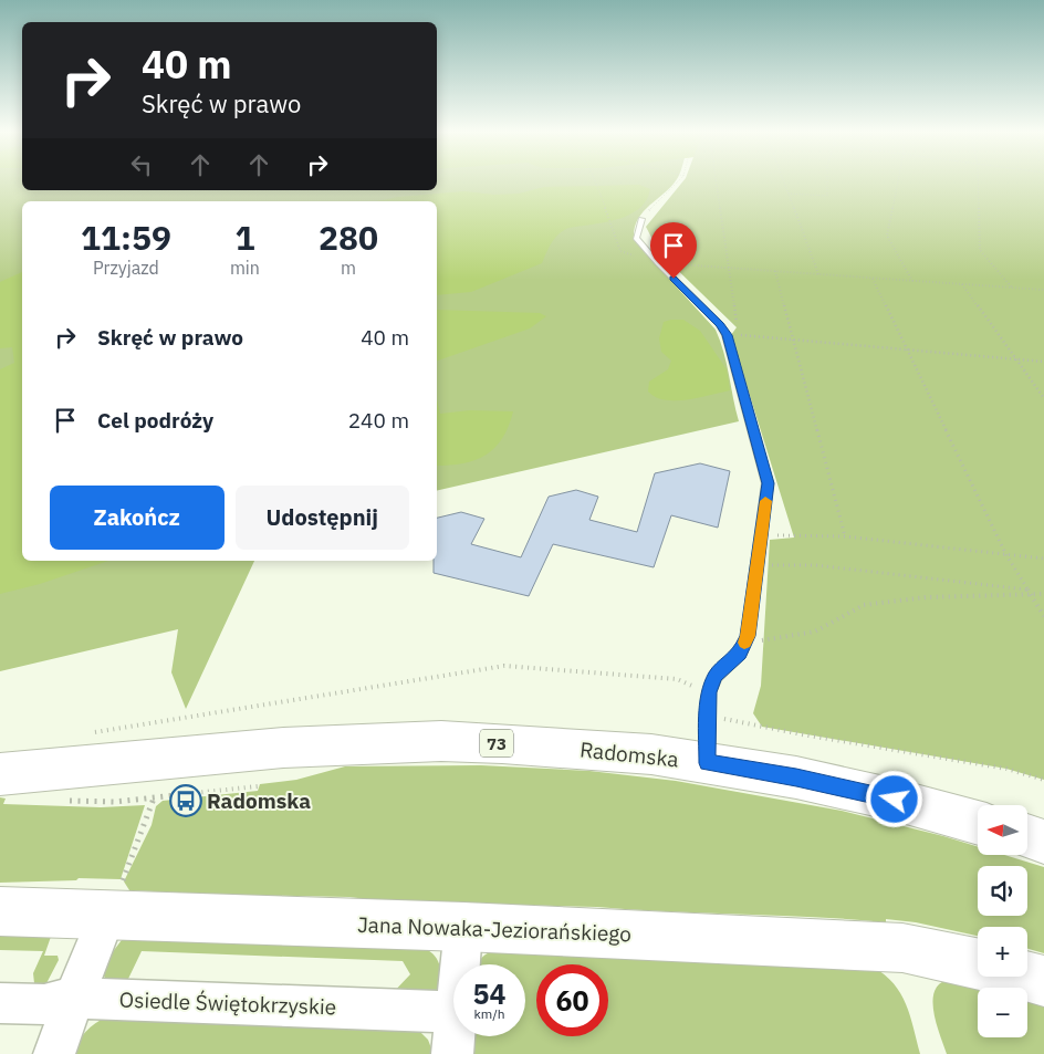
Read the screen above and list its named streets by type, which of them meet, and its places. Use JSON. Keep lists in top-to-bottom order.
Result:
{
  "streets": {
    "main road": ["73", "Radomska", "Jana Nowaka-Jeziorańskiego"],
    "street": ["Osiedle Świętokrzyskie"]
  },
  "places": {
    "bus stop": ["Radomska"]
  },
  "north": "left",
  "page": {
    "turn": ["40 m", "Skręć w prawo"],
    "eta": [
      "11:59",
      "Przyjazd",
      "1",
      "min",
      "280",
      "m"
    ],
    "list": [
      {
        "name": "Skręć w prawo",
        "value": "40 m"
      },
      {
        "name": "Cel podróży",
        "value": "240 m"
      }
    ],
    "buttons": ["Zakończ", "Udostępnij"],
    "map_buttons": ["+", "−"],
    "speed": "54 km/h",
    "limit": "60"
  }
}
